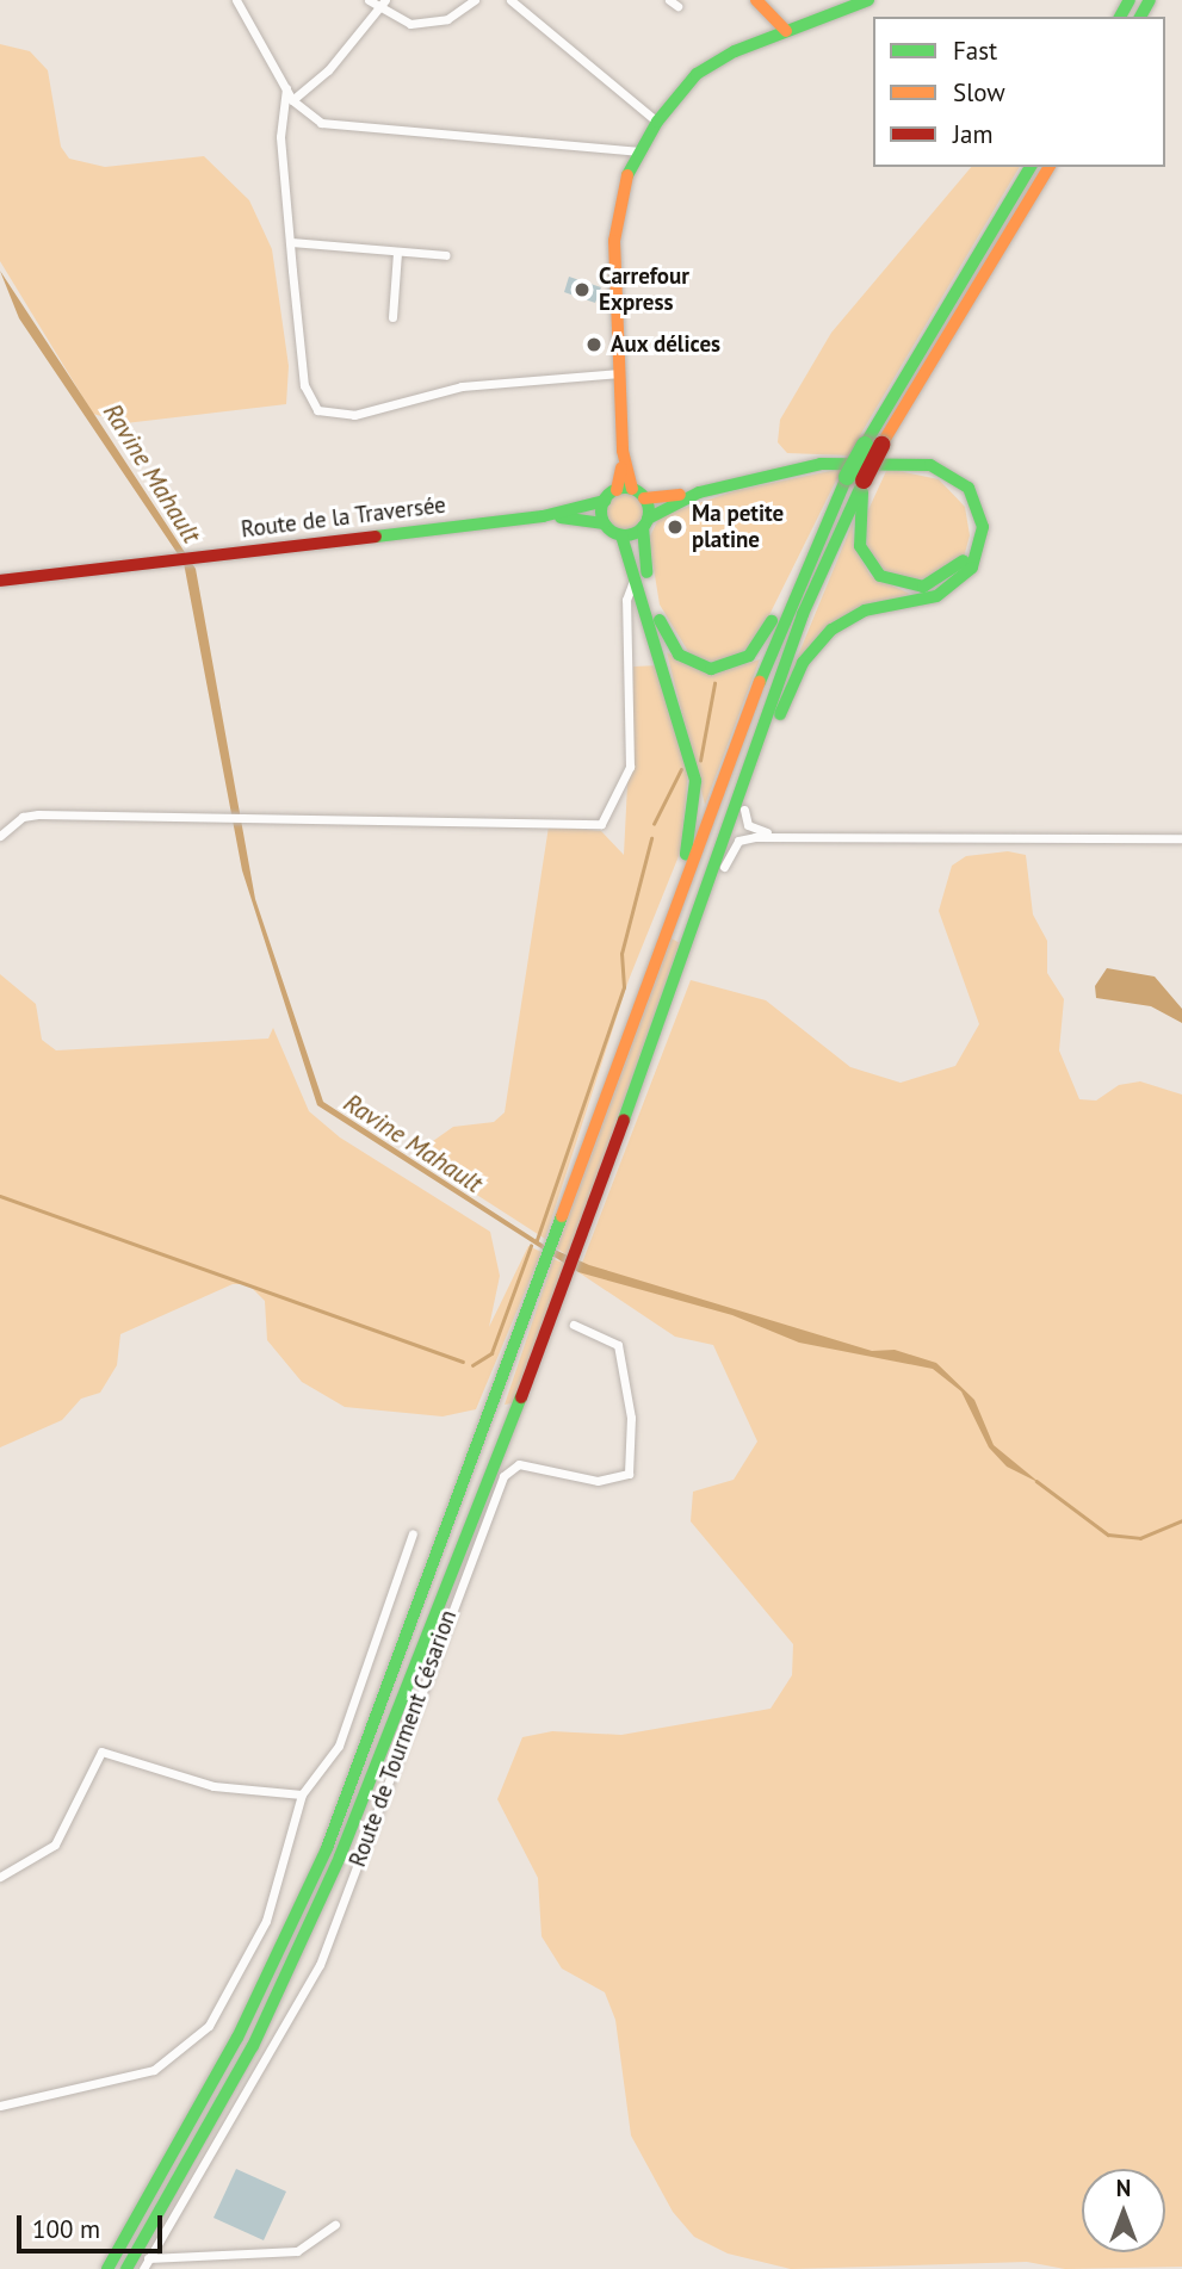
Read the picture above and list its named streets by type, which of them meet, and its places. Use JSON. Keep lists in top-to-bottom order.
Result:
{
  "streets": {
    "main road": ["Route de la Traversée"],
    "street": ["Route de Tourment Césarion"]
  },
  "water": ["Ravine Mahault"],
  "places": ["Carrefour Express", "Aux délices", "Ma petite platine"],
  "legend": ["Fast", "Slow", "Jam"],
  "scale_bar": "100 m",
  "north": "top"
}
